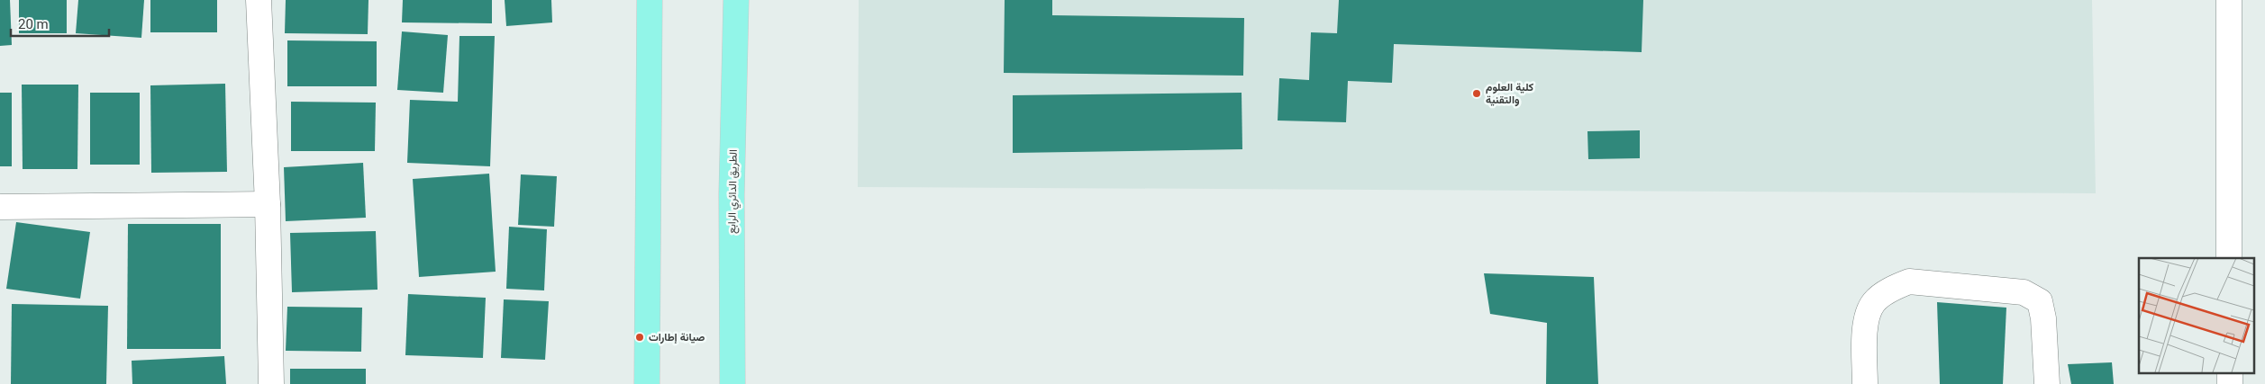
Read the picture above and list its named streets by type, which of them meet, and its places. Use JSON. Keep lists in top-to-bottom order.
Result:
{
  "streets": {
    "main road": ["الطريق الدائري الرابع"]
  },
  "places": ["كلية العلوم والتقنية", "صيانة إطارات"],
  "scale_bar": "20 m"
}
